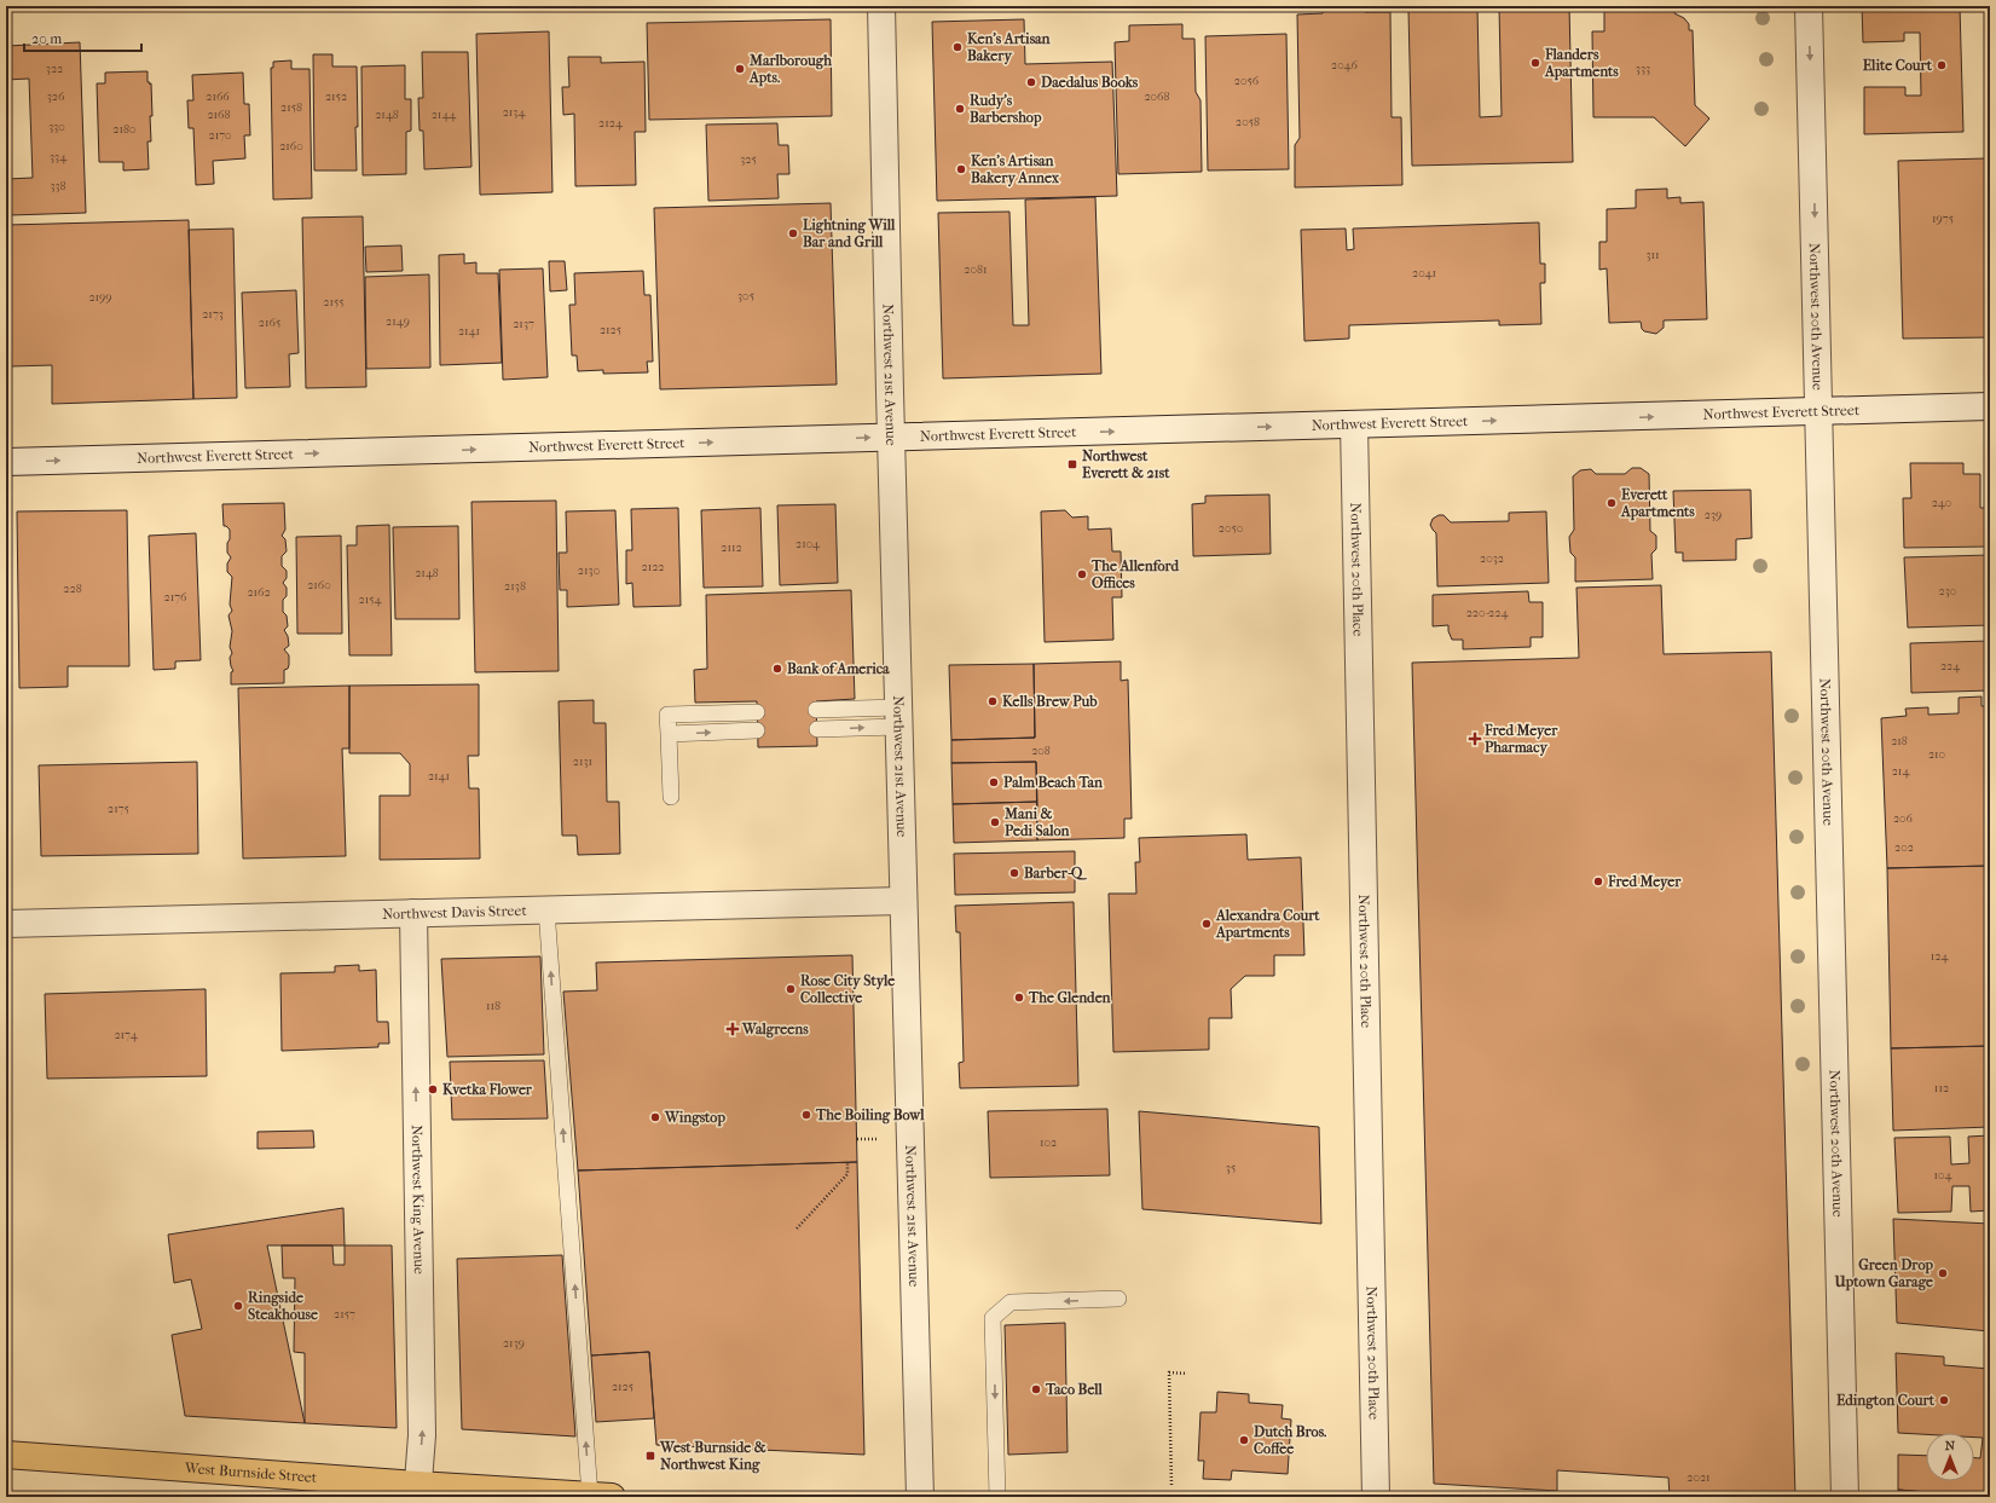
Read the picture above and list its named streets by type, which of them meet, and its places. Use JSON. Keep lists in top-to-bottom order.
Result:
{
  "streets": {
    "main road": ["West Burnside Street"],
    "street": [
      "Northwest 20th Avenue",
      "Northwest 21st Avenue",
      "Northwest Everett Street",
      "Northwest 20th Place",
      "Northwest Davis Street",
      "Northwest King Avenue"
    ]
  },
  "crossings": [
    ["Northwest 20th Avenue", "Northwest Everett Street"],
    ["Northwest 21st Avenue", "Northwest Everett Street"],
    ["Northwest 21st Avenue", "Northwest Davis Street"],
    ["Northwest Everett Street", "Northwest 20th Place"],
    ["Northwest Davis Street", "Northwest King Avenue"],
    ["Northwest King Avenue", "West Burnside Street"]
  ],
  "one_way": ["Northwest Everett Street", "Northwest King Avenue"],
  "places": {
    "other": [
      "Ken's Artisan Bakery",
      "Flanders Apartments",
      "Elite Court",
      "Marlborough Apts.",
      "Daedalus Books",
      "Rudy's Barbershop",
      "Ken's Artisan Bakery Annex",
      "Lightning Will Bar and Grill",
      "Everett Apartments",
      "The Allenford Offices",
      "Bank of America",
      "Kells Brew Pub",
      "Palm Beach Tan",
      "Mani & Pedi Salon",
      "Barber-Q",
      "Fred Meyer",
      "Alexandra Court Apartments",
      "Rose City Style Collective",
      "The Glenden",
      "Kvetka Flower",
      "The Boiling Bowl",
      "Wingstop",
      "Green Drop Uptown Garage",
      "Ringside Steakhouse",
      "Taco Bell",
      "Edington Court",
      "Dutch Bros. Coffee"
    ],
    "transit": ["Northwest Everett & 21st", "West Burnside & Northwest King"],
    "health": ["Fred Meyer Pharmacy", "Walgreens"]
  },
  "house_numbers": [
    "2046",
    "322",
    "333",
    "2056",
    "326",
    "2166",
    "2152",
    "2068",
    "2158",
    "2134",
    "2168",
    "2148",
    "2144",
    "2058",
    "2124",
    "330",
    "2180",
    "2170",
    "2160",
    "334",
    "325",
    "338",
    "1975",
    "311",
    "2081",
    "2041",
    "305",
    "2199",
    "2155",
    "2173",
    "2149",
    "2165",
    "2137",
    "2125",
    "2141",
    "240",
    "239",
    "2050",
    "2104",
    "2112",
    "2032",
    "2122",
    "2130",
    "2148",
    "2160",
    "2138",
    "228",
    "230",
    "2162",
    "2176",
    "2154",
    "220-224",
    "224",
    "218",
    "208",
    "210",
    "2131",
    "214",
    "2141",
    "2175",
    "206",
    "202",
    "124",
    "118",
    "2174",
    "112",
    "102",
    "35",
    "104",
    "2157",
    "2139",
    "2125",
    "2021"
  ],
  "scale_bar": "20 m",
  "north": "top"
}
